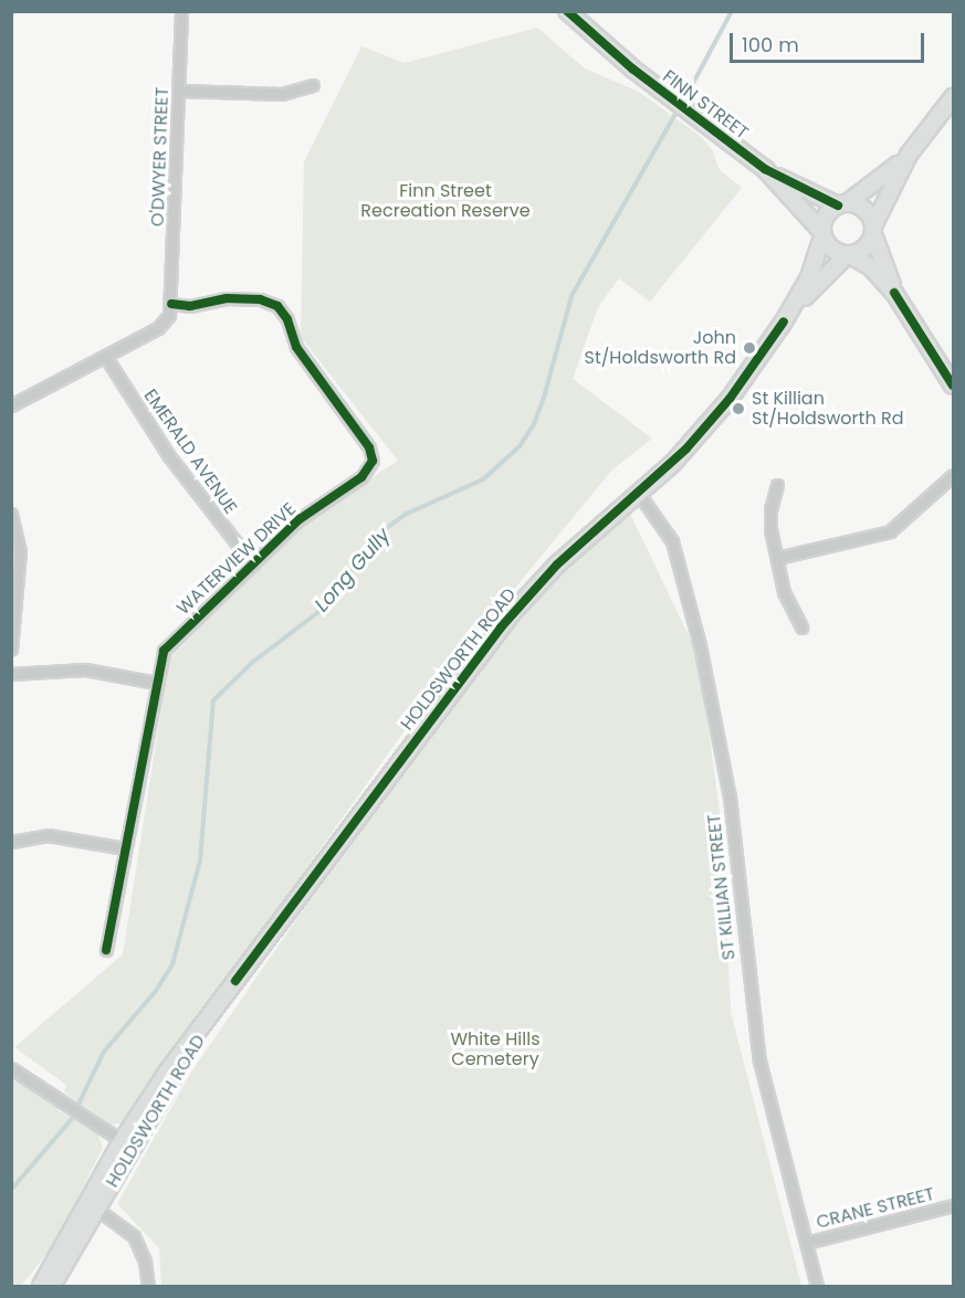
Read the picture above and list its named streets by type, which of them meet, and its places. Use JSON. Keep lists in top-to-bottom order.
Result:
{
  "streets": {
    "main road": ["FINN STREET", "HOLDSWORTH ROAD"],
    "street": [
      "O'DWYER STREET",
      "EMERALD AVENUE",
      "WATERVIEW DRIVE",
      "ST KILLIAN STREET",
      "CRANE STREET"
    ]
  },
  "crossings": [
    ["FINN STREET", "HOLDSWORTH ROAD"],
    ["O'DWYER STREET", "WATERVIEW DRIVE"],
    ["EMERALD AVENUE", "WATERVIEW DRIVE"],
    ["HOLDSWORTH ROAD", "ST KILLIAN STREET"],
    ["ST KILLIAN STREET", "CRANE STREET"]
  ],
  "water": ["Long Gully"],
  "parks": ["Finn Street Recreation Reserve", "White Hills Cemetery"],
  "places": ["John St/Holdsworth Rd", "St Killian St/Holdsworth Rd"],
  "scale_bar": "100 m"
}
